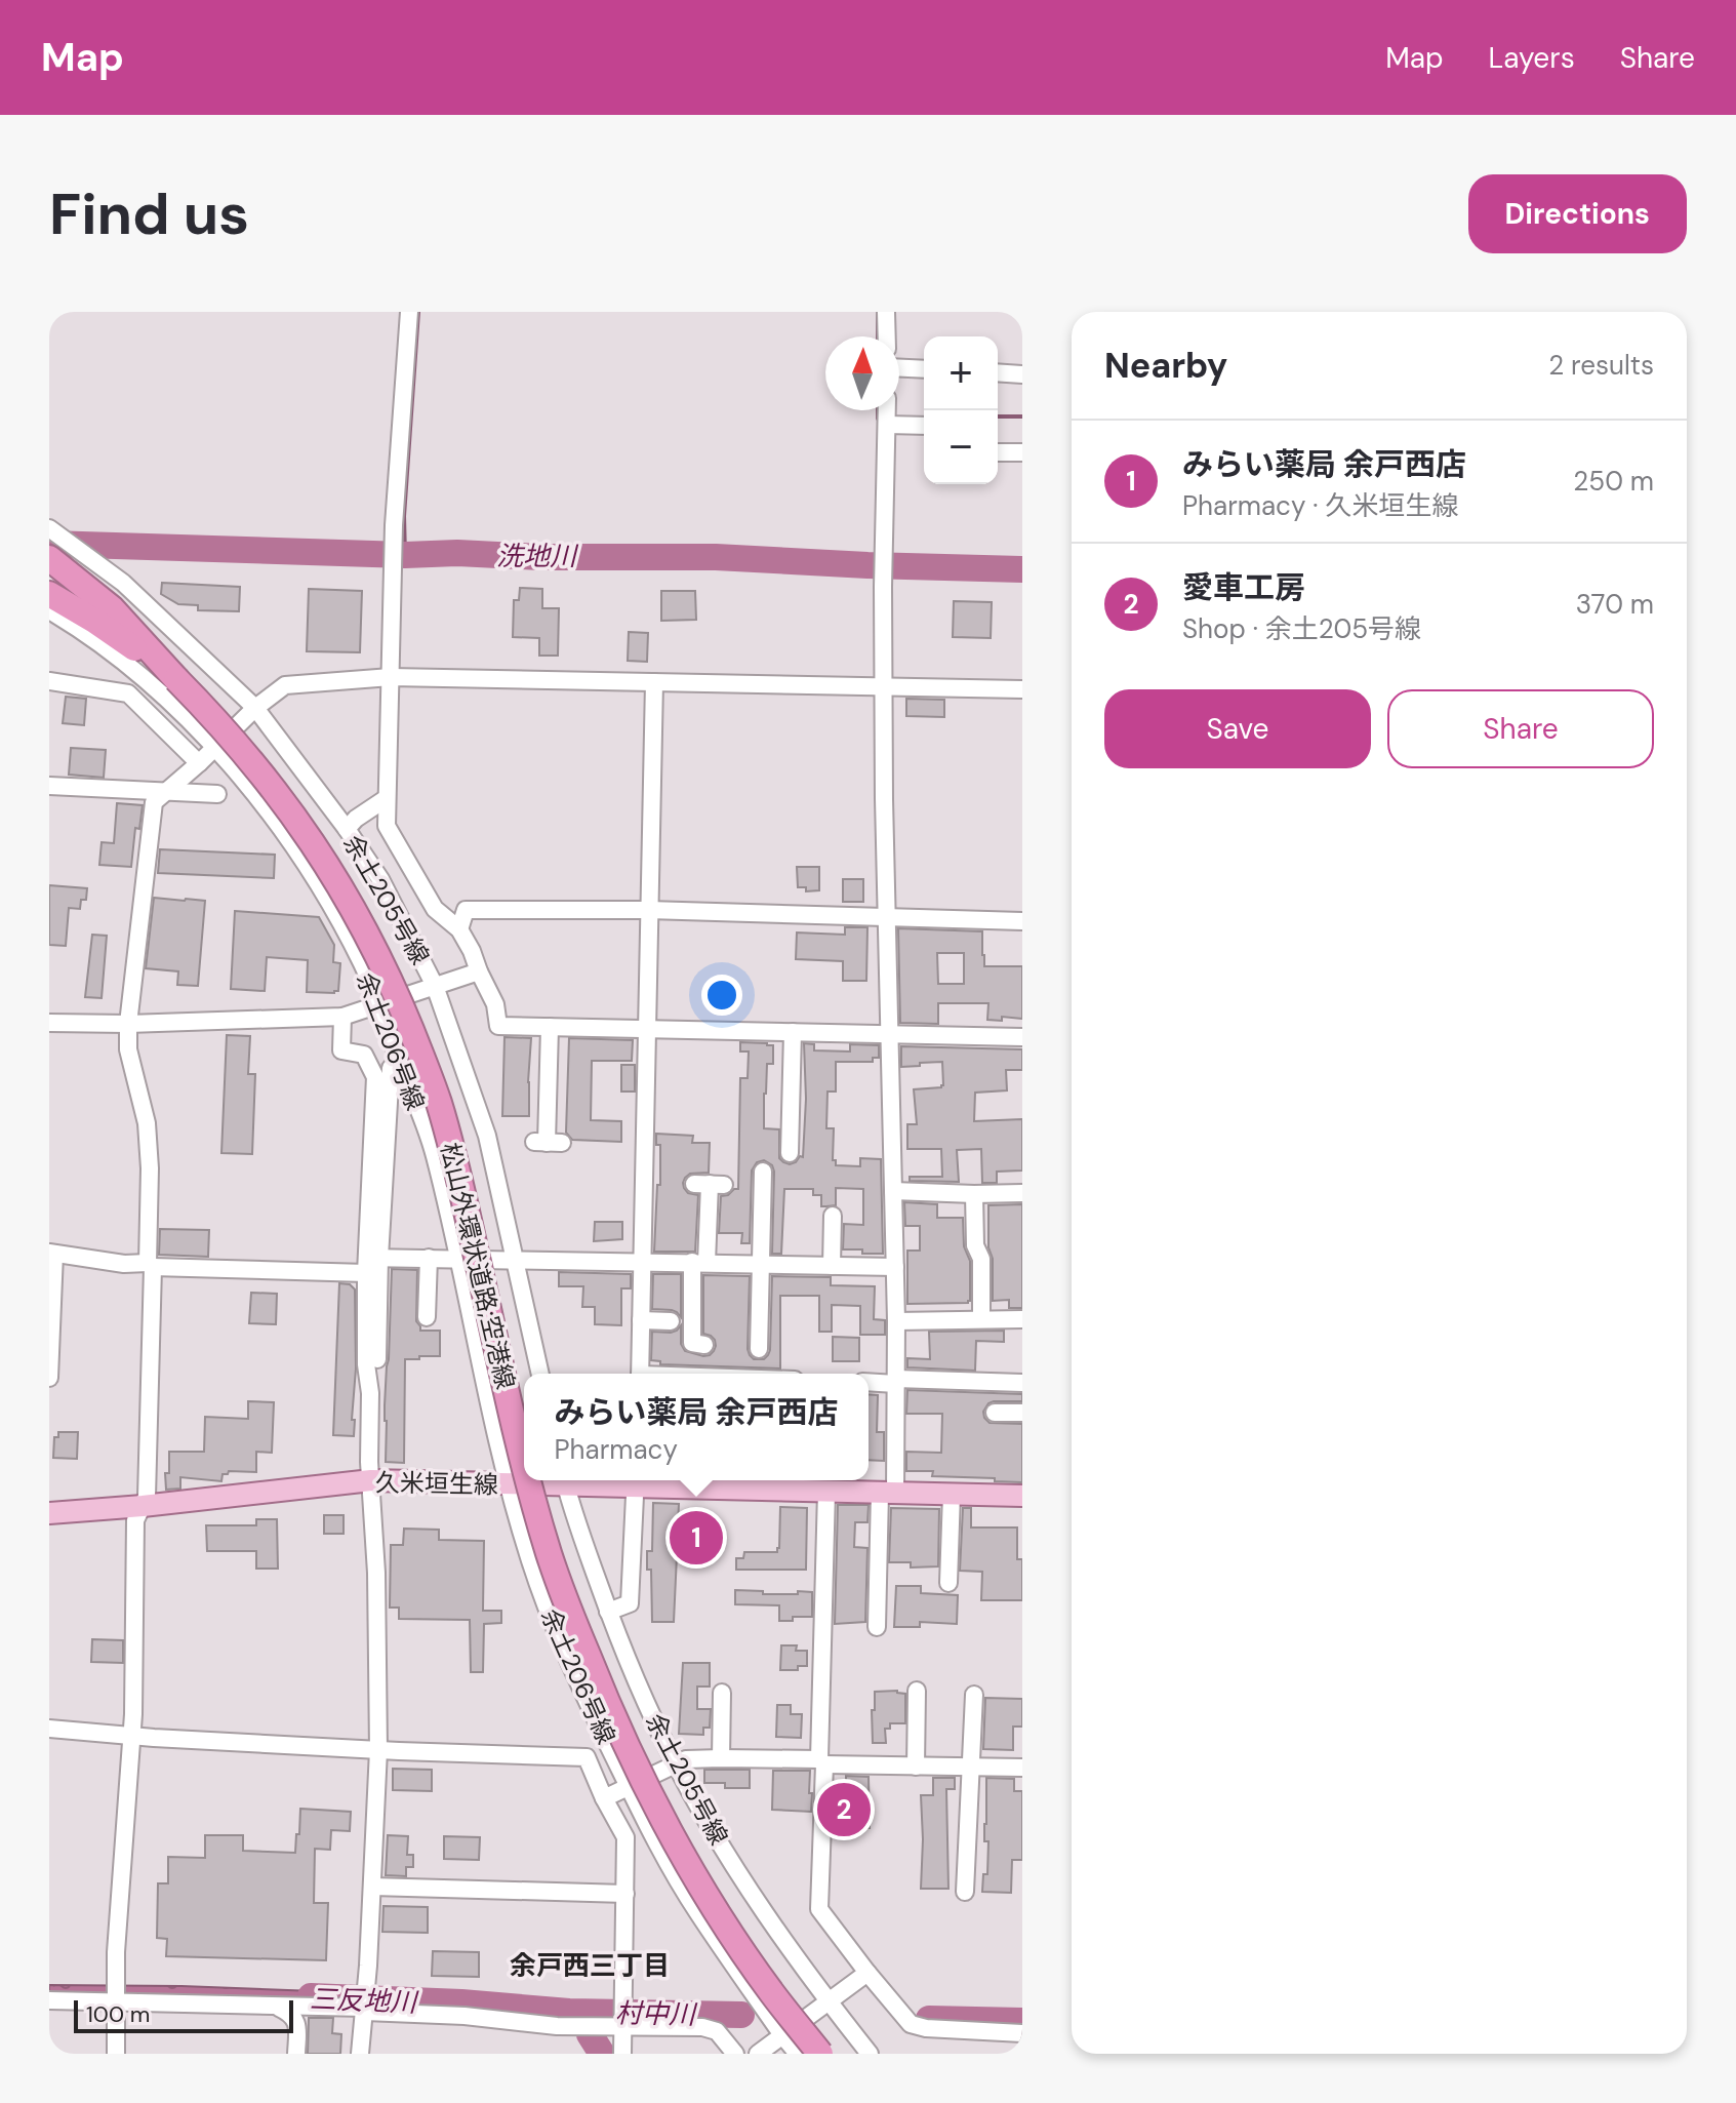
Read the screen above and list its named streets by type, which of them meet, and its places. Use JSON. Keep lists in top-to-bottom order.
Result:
{
  "streets": {
    "highway": ["松山外環状道路;空港線"],
    "main road": ["久米垣生線"],
    "street": ["余土205号線", "余土206号線"]
  },
  "crossings": [
    ["余土205号線", "久米垣生線"],
    ["余土206号線", "久米垣生線"]
  ],
  "districts": ["余戸西三丁目"],
  "water": ["洗地川", "三反地川", "村中川"],
  "scale_bar": "100 m",
  "north": "top",
  "page": {
    "header": "Map",
    "nav": ["Map", "Layers", "Share"],
    "buttons": [
      "Directions",
      ["Save", "Share"]
    ],
    "title": "Find us",
    "heading": ["Nearby", "2 results"],
    "map_buttons": ["+", "−"],
    "list": [
      {
        "mark": "1",
        "name": "みらい薬局 余戸西店",
        "note": "Pharmacy · 久米垣生線",
        "value": "250 m"
      },
      {
        "mark": "2",
        "name": "愛車工房",
        "note": "Shop · 余土205号線",
        "value": "370 m"
      }
    ],
    "popup": ["みらい薬局 余戸西店", "Pharmacy"],
    "pins": ["1", "2"],
    "scale": "100 m"
  }
}
